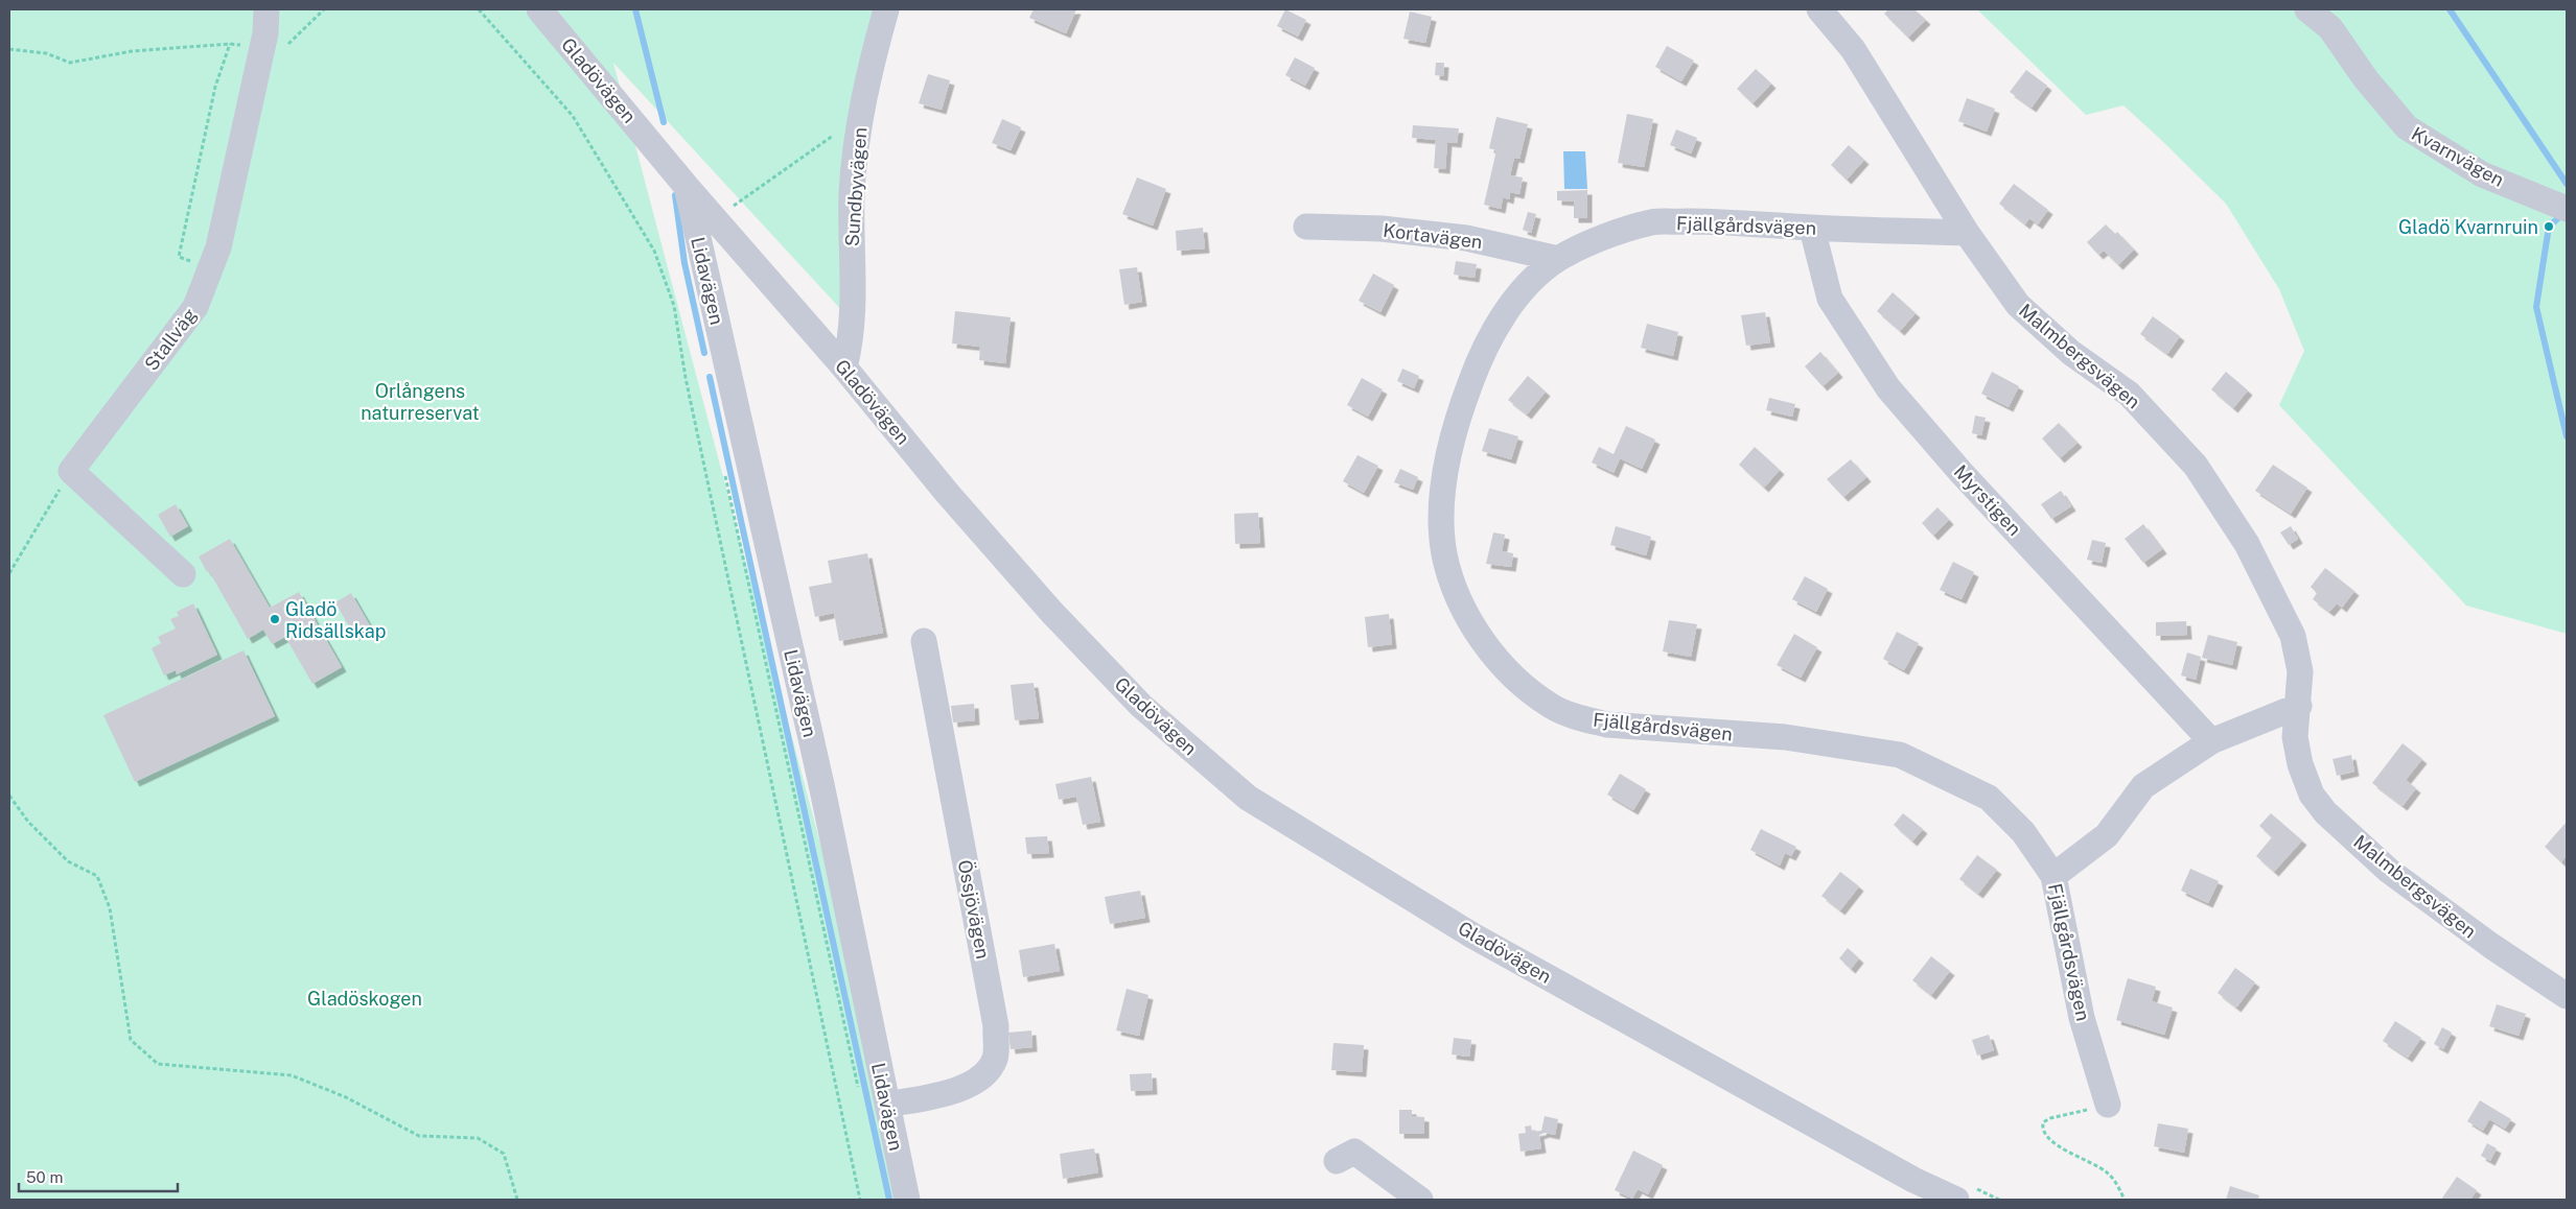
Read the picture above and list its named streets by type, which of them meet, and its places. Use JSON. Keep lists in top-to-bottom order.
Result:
{
  "streets": {
    "street": [
      "Gladövägen",
      "Kvarnvägen",
      "Sundbyvägen",
      "Fjällgårdsvägen",
      "Kortavägen",
      "Lidavägen",
      "Stallväg",
      "Malmbergsvägen",
      "Myrstigen",
      "Össjövägen"
    ]
  },
  "crossings": [
    ["Gladövägen", "Sundbyvägen"],
    ["Gladövägen", "Lidavägen"],
    ["Fjällgårdsvägen", "Kortavägen"],
    ["Fjällgårdsvägen", "Malmbergsvägen"],
    ["Fjällgårdsvägen", "Myrstigen"],
    ["Lidavägen", "Össjövägen"]
  ],
  "parks": ["Orlångens naturreservat", "Gladöskogen"],
  "places": ["Gladö Kvarnruin", "Gladö Ridsällskap"],
  "scale_bar": "50 m"
}
